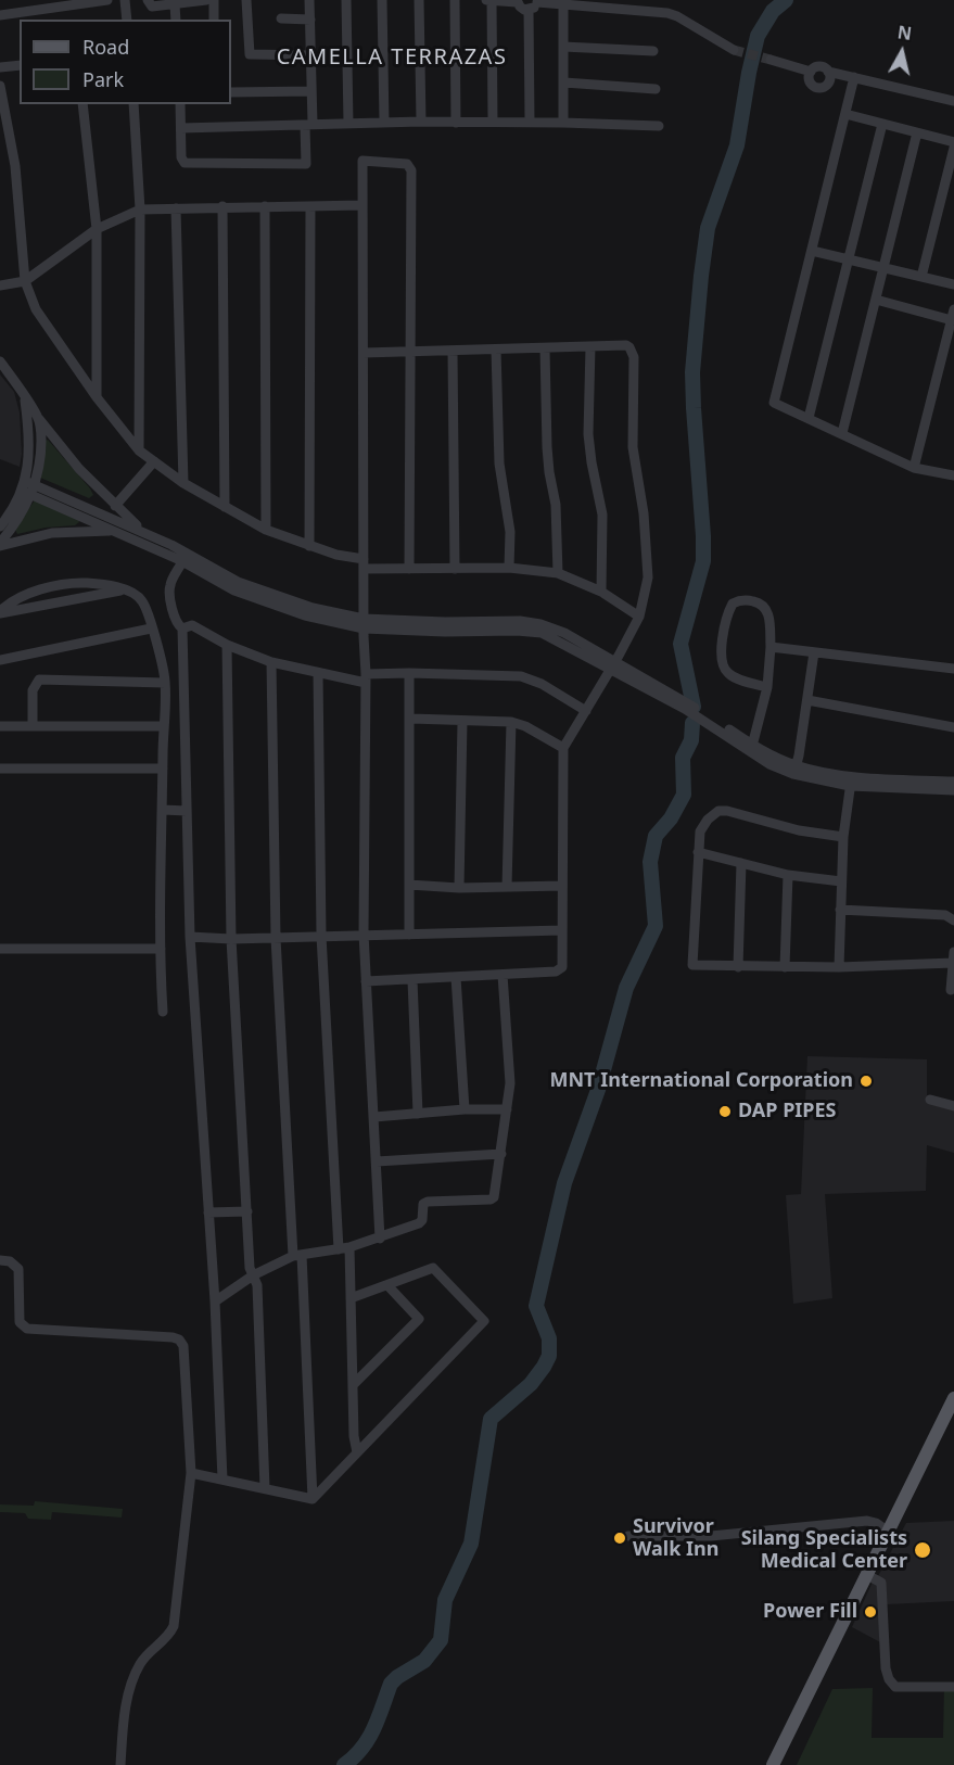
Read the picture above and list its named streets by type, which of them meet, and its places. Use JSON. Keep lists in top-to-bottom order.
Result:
{
  "districts": ["CAMELLA TERRAZAS"],
  "places": [
    "MNT International Corporation",
    "DAP PIPES",
    "Survivor Walk Inn",
    "Silang Specialists Medical Center",
    "Power Fill"
  ],
  "legend": ["Road", "Park"],
  "north": "top"
}
